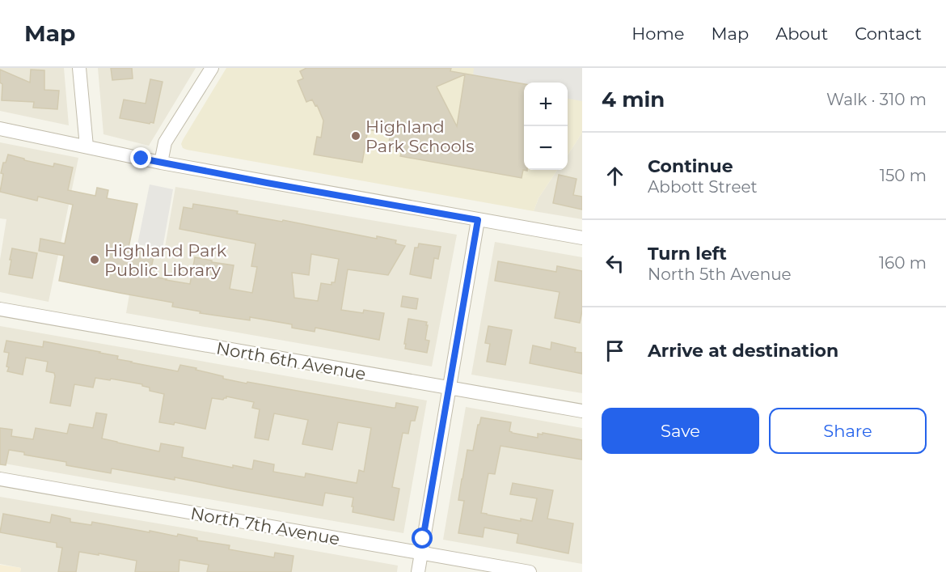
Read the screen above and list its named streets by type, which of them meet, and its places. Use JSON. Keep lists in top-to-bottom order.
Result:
{
  "streets": {
    "street": ["North 6th Avenue", "North 7th Avenue"]
  },
  "places": ["Highland Park Schools", "Highland Park Public Library"],
  "page": {
    "header": "Map",
    "nav": [
      "Home",
      "Map",
      "About",
      "Contact"
    ],
    "heading": ["4 min", "Walk · 310 m"],
    "map_buttons": ["+", "−"],
    "list": [
      ["Continue", "Abbott Street", "150 m"],
      ["Turn left", "North 5th Avenue", "160 m"],
      "Arrive at destination"
    ],
    "buttons": ["Save", "Share"]
  }
}
